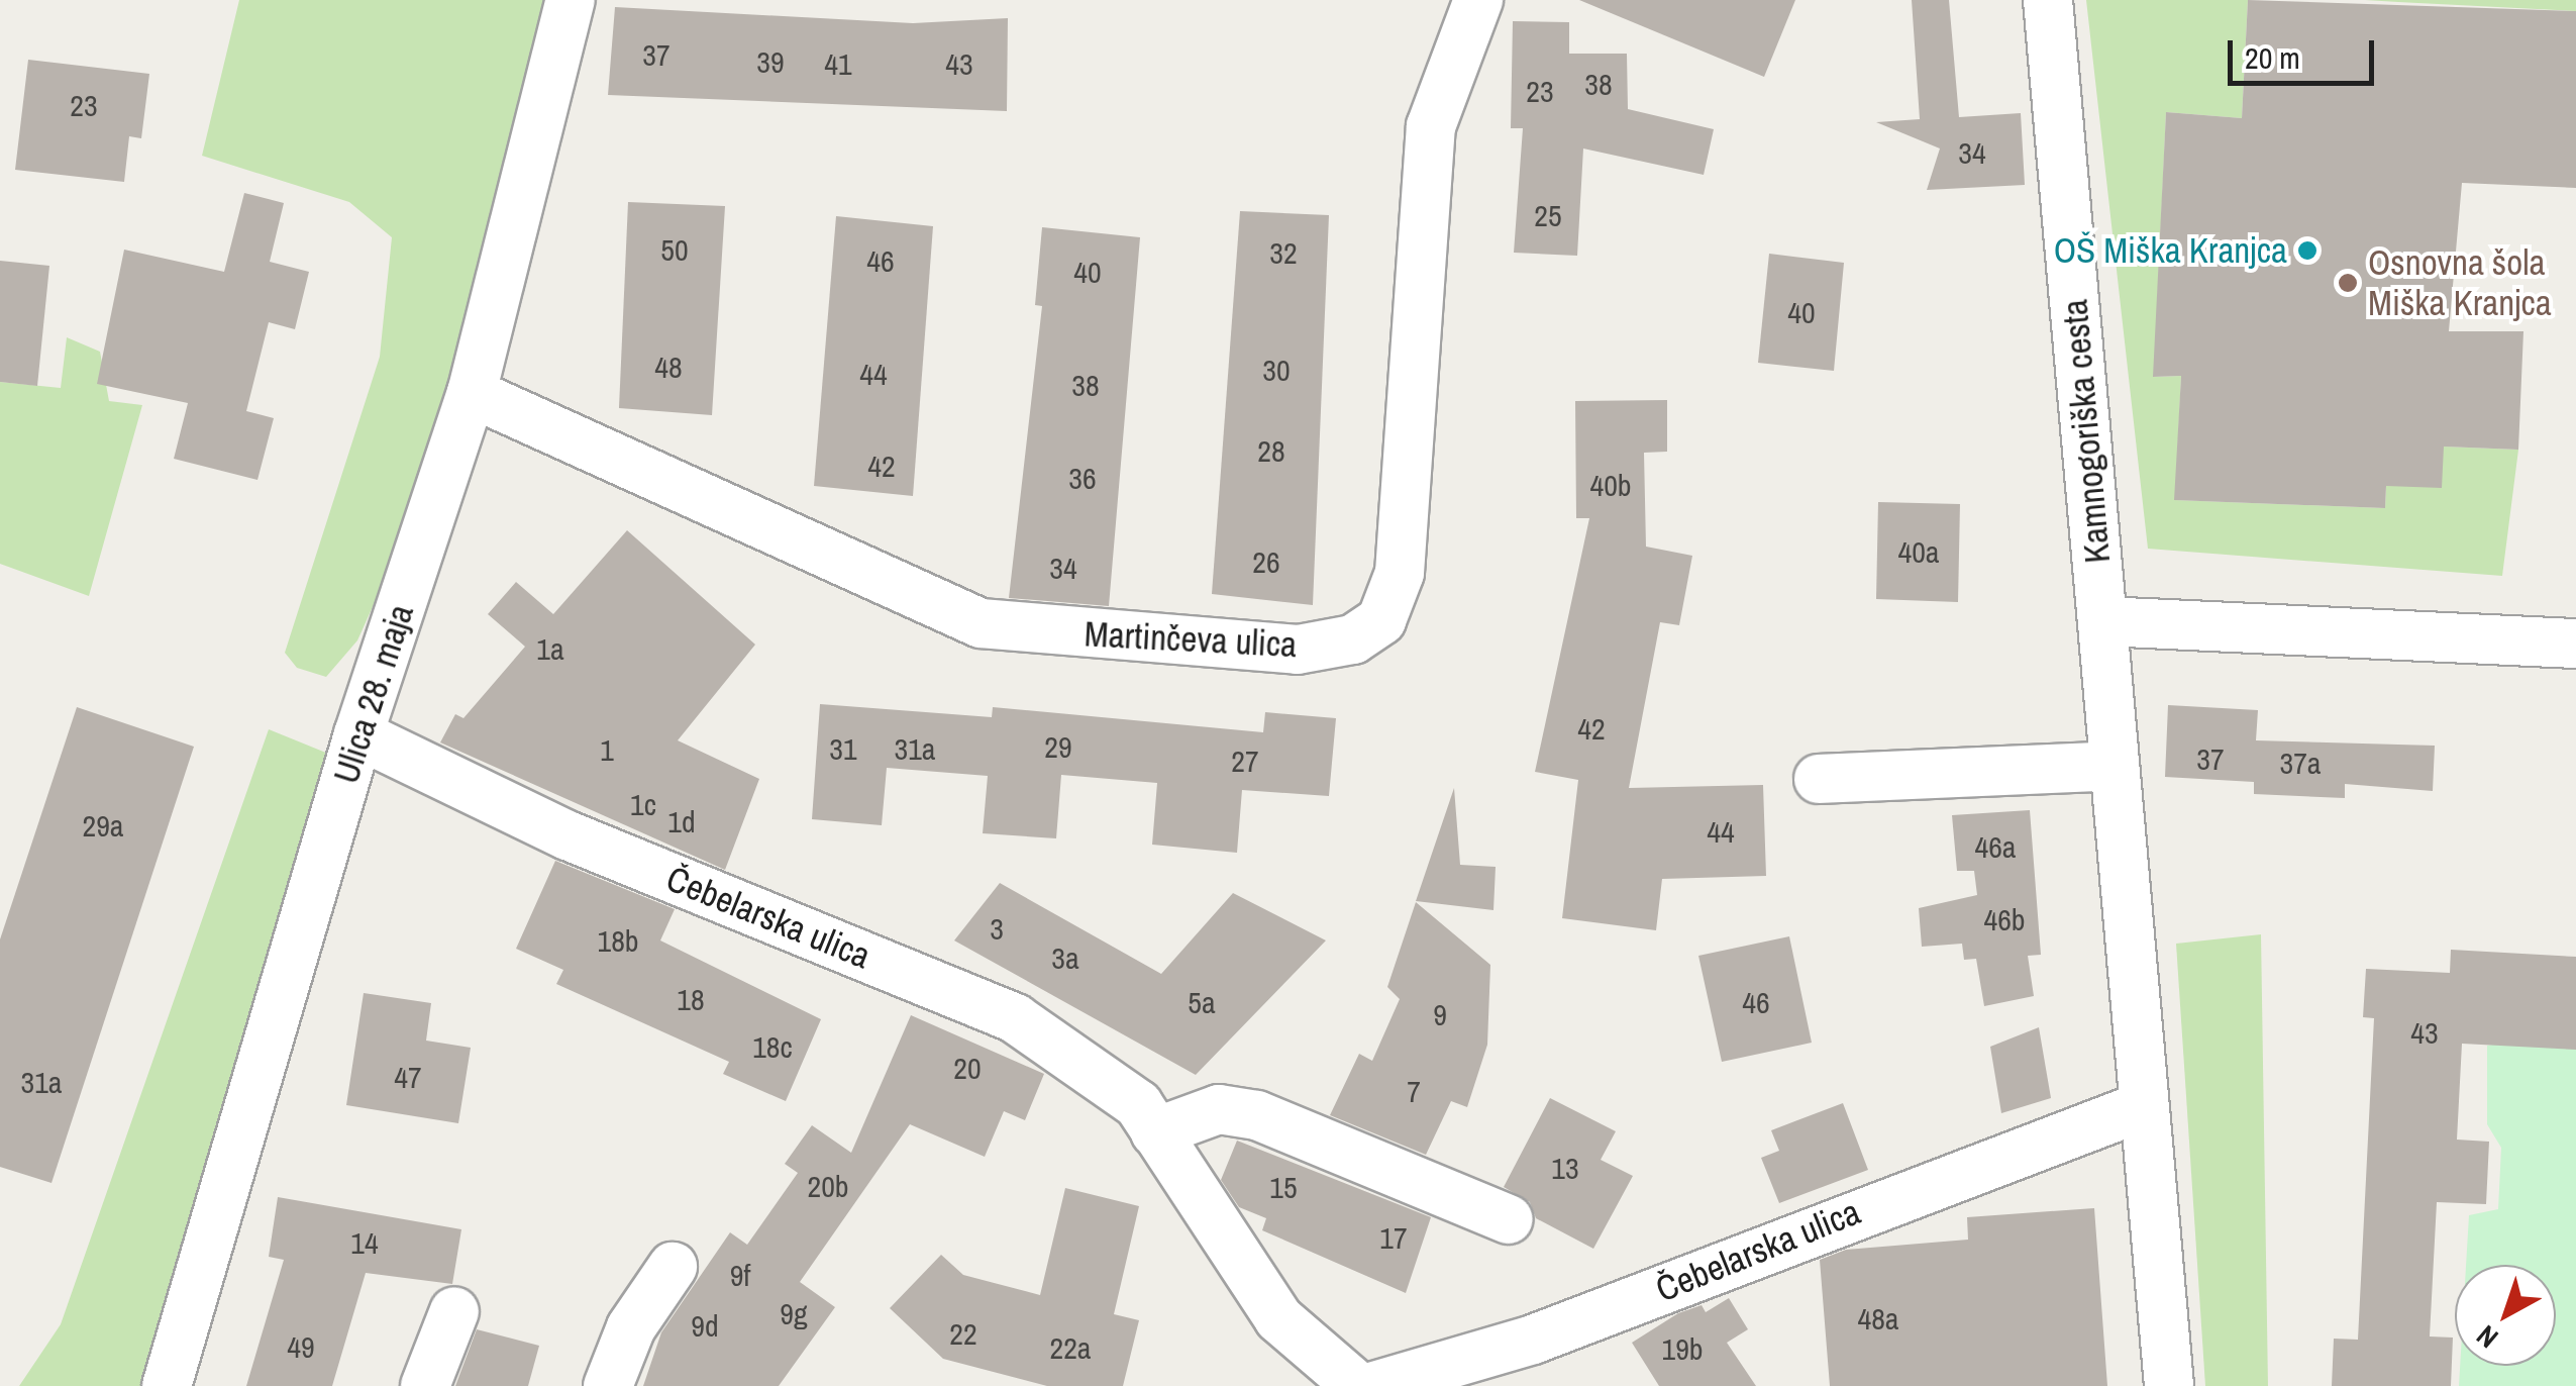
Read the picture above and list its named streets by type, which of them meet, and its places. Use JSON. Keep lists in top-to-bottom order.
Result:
{
  "streets": {
    "street": [
      "Kamnogoriška cesta",
      "Martinčeva ulica",
      "Ulica 28. maja",
      "Čebelarska ulica"
    ]
  },
  "crossings": [
    ["Kamnogoriška cesta", "Čebelarska ulica"],
    ["Martinčeva ulica", "Ulica 28. maja"],
    ["Ulica 28. maja", "Čebelarska ulica"]
  ],
  "places": ["OŠ Miška Kranjca", "Osnovna šola Miška Kranjca"],
  "house_numbers": [
    "37",
    "39",
    "41",
    "43",
    "38",
    "23",
    "23",
    "34",
    "25",
    "50",
    "32",
    "46",
    "40",
    "40",
    "48",
    "30",
    "44",
    "38",
    "28",
    "42",
    "36",
    "40b",
    "40a",
    "26",
    "34",
    "1a",
    "42",
    "29",
    "31",
    "31a",
    "1",
    "37",
    "27",
    "37a",
    "1c",
    "1d",
    "29a",
    "44",
    "46a",
    "46b",
    "3",
    "18b",
    "3a",
    "18",
    "5a",
    "46",
    "9",
    "43",
    "18c",
    "20",
    "47",
    "31a",
    "7",
    "13",
    "20b",
    "15",
    "17",
    "14",
    "9f",
    "9g",
    "48a",
    "9d",
    "22",
    "49",
    "22a",
    "19b"
  ],
  "scale_bar": "20 m",
  "north": "bottom left"
}
